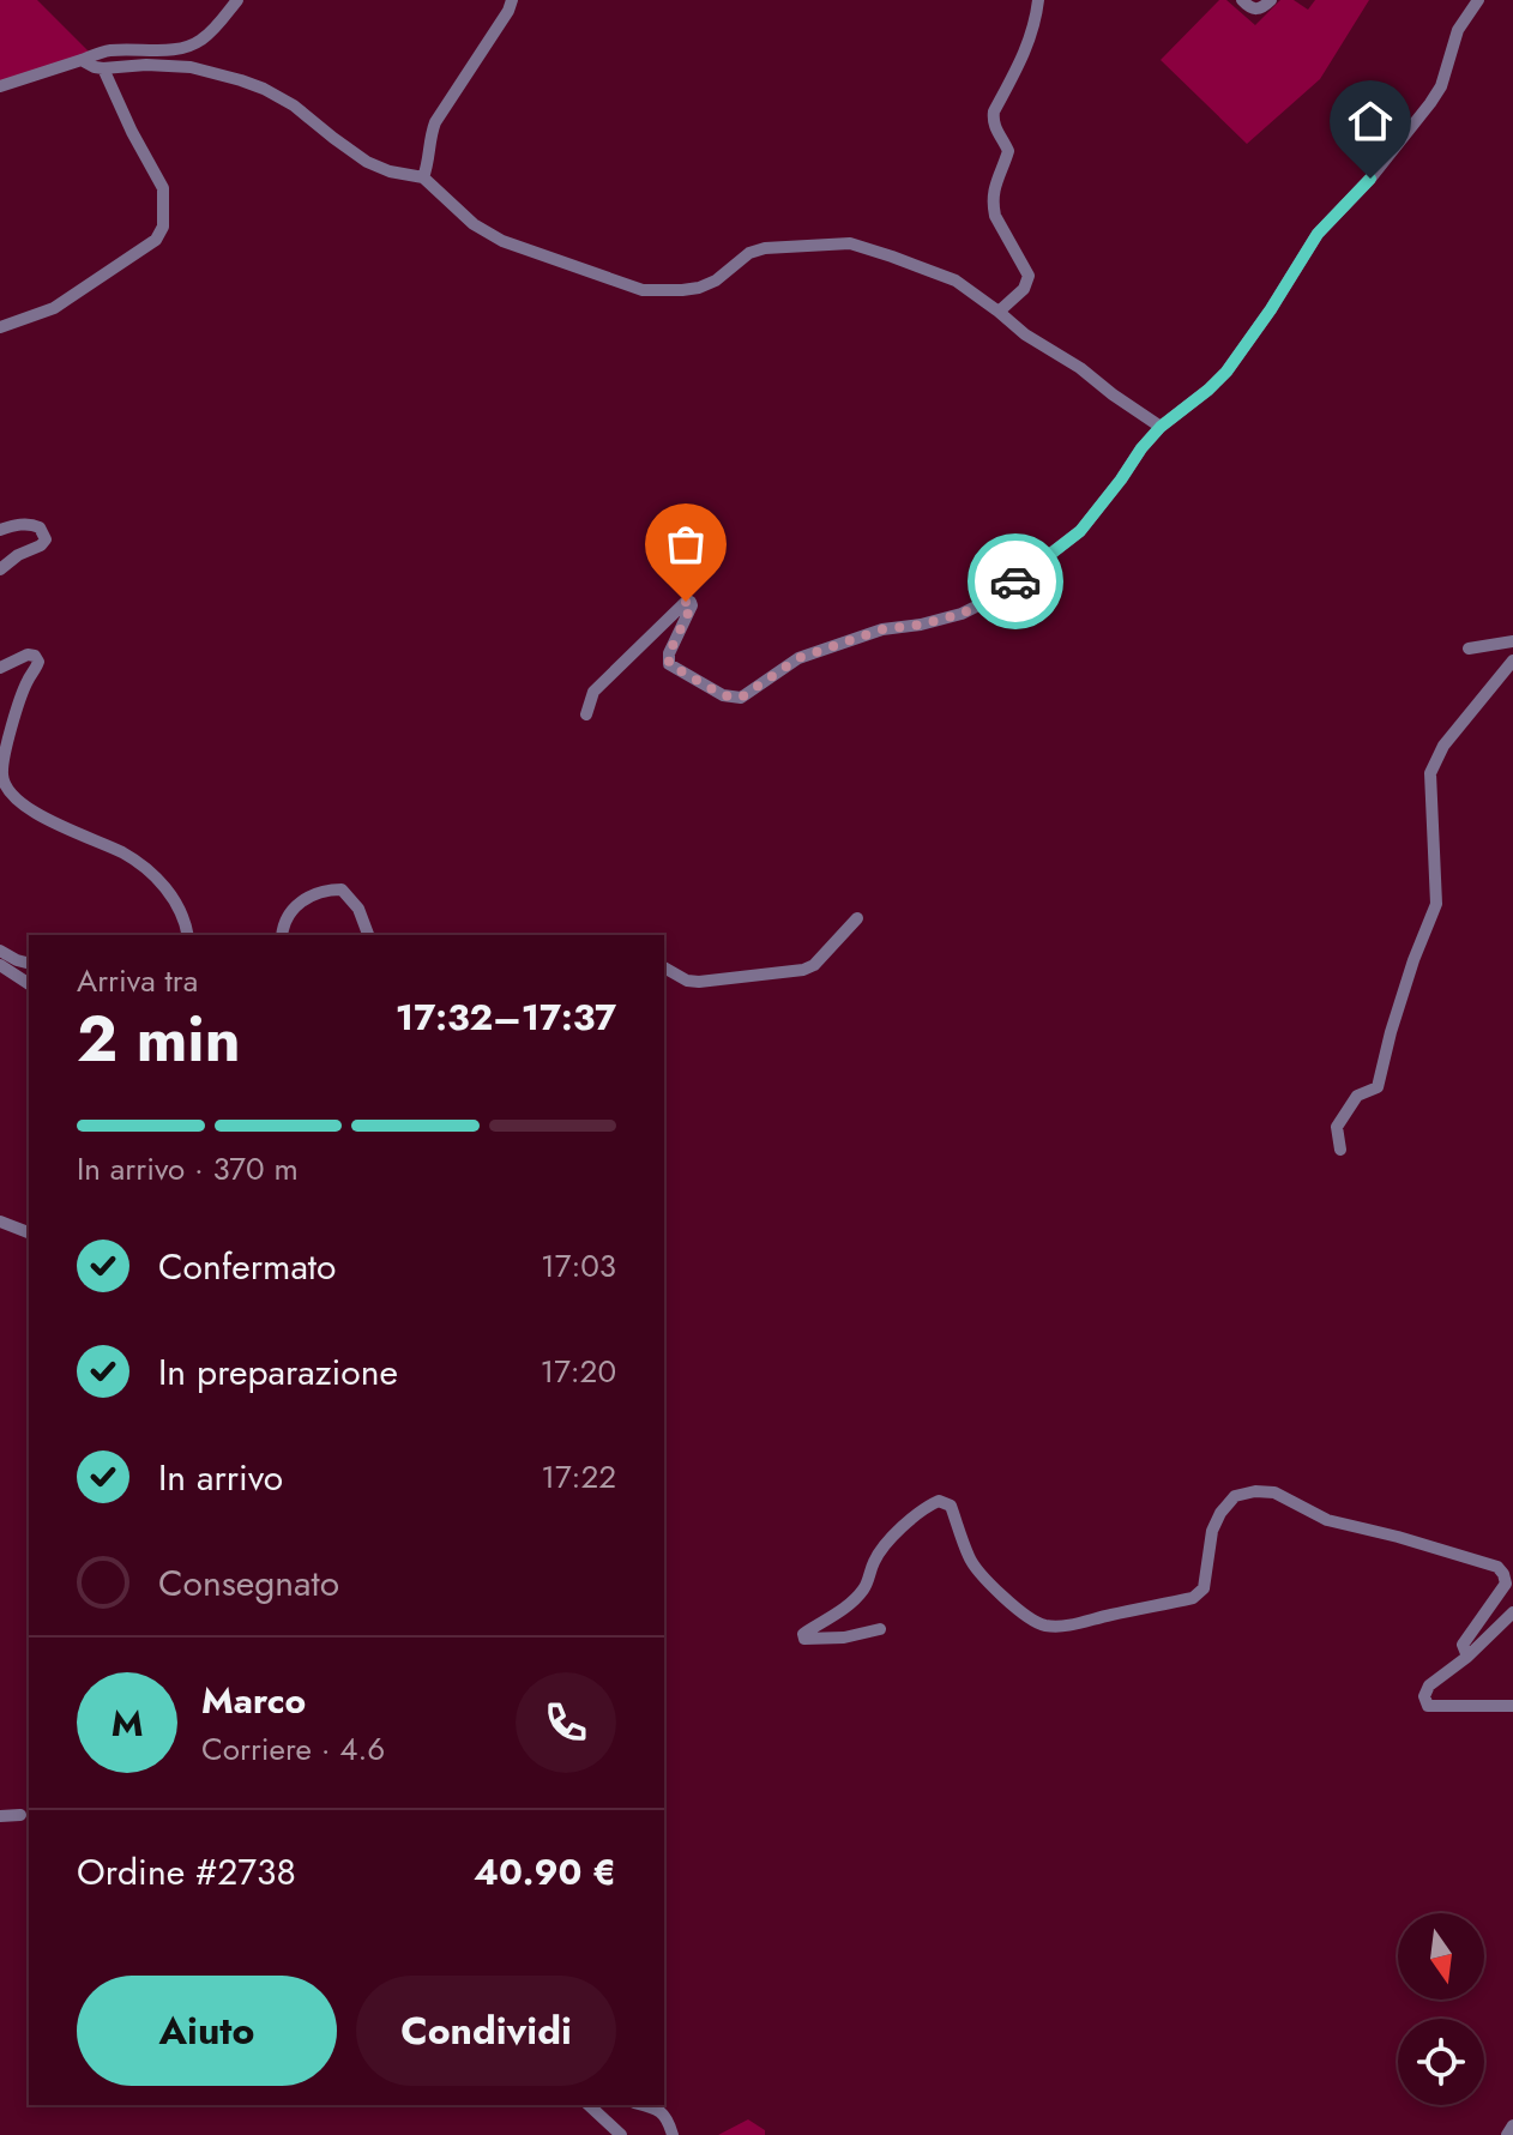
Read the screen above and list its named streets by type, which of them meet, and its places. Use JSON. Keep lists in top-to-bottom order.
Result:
{
  "north": "bottom",
  "page": {
    "heading": ["2 min", "Arriva tra", "17:32–17:37"],
    "panel": [
      "Marco",
      "Corriere · 4.6",
      "Ordine #2738",
      "40.90 €"
    ],
    "bar": "In arrivo · 370 m",
    "list": [
      ["Confermato", "17:03"],
      ["In preparazione", "17:20"],
      ["In arrivo", "17:22"],
      "Consegnato"
    ],
    "round": "M",
    "buttons": ["Aiuto", "Condividi"]
  }
}
